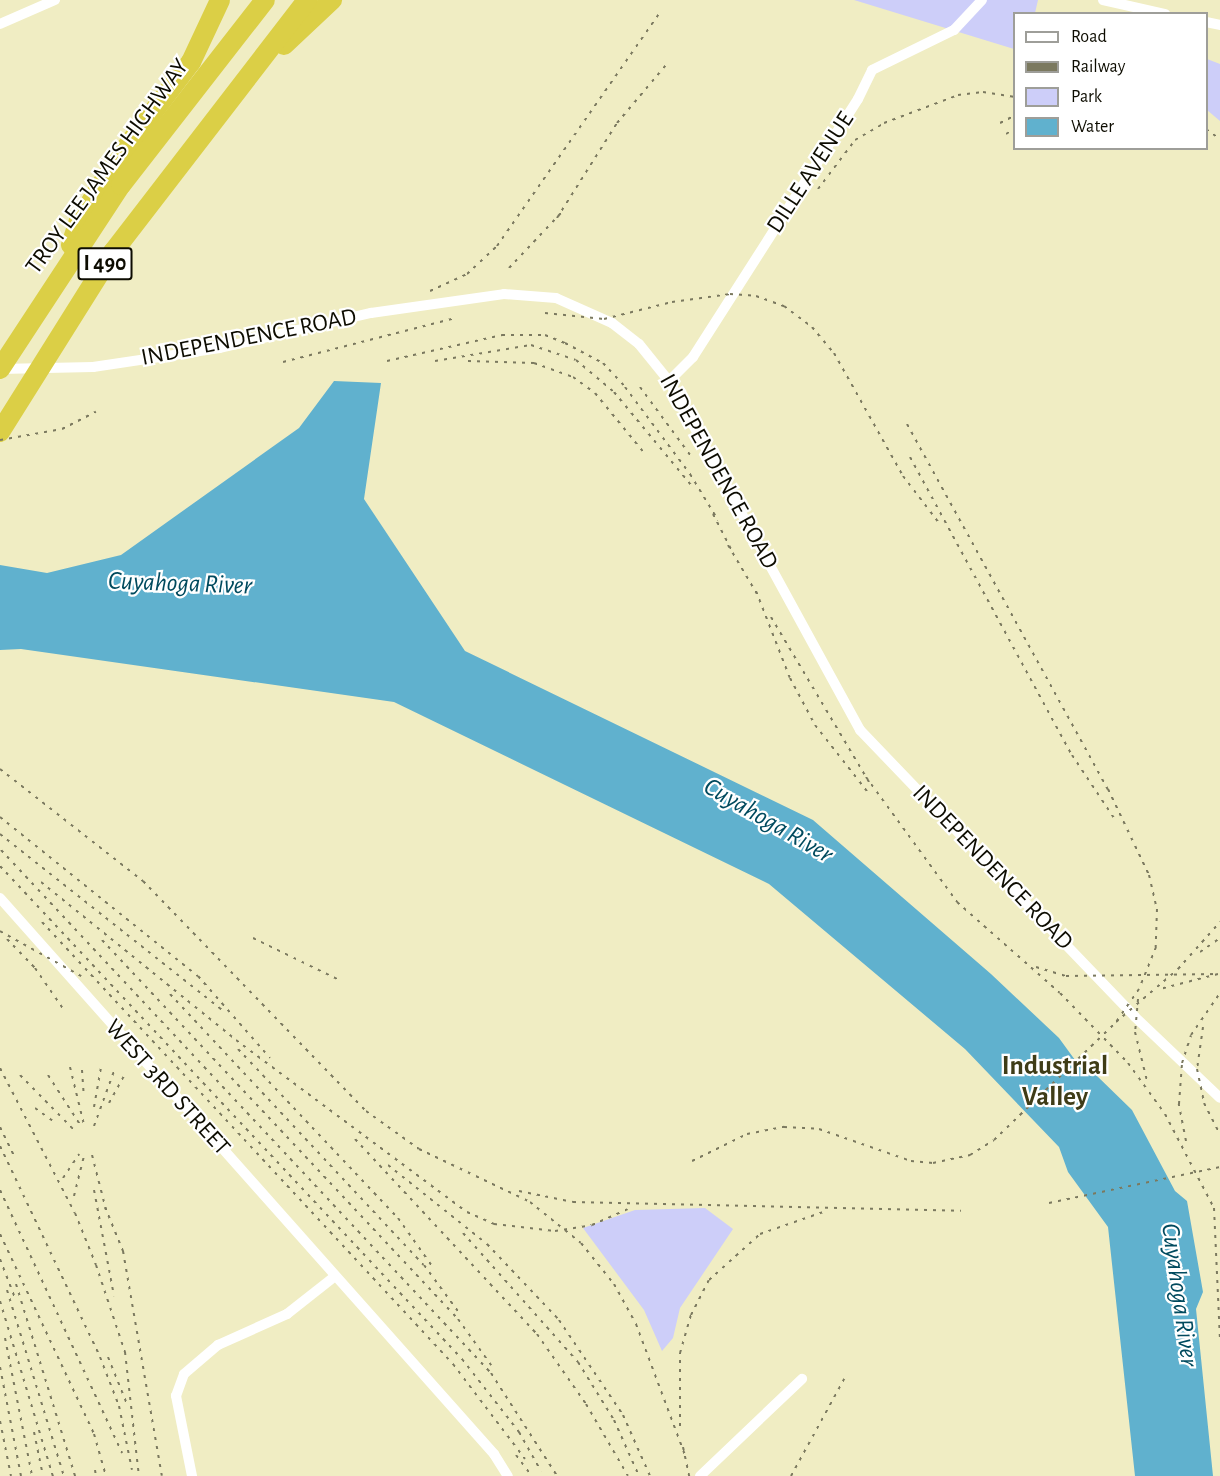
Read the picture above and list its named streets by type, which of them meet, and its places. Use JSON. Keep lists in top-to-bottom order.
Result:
{
  "streets": {
    "highway": ["TROY LEE JAMES HIGHWAY", "I 490"],
    "street": ["DILLE AVENUE", "INDEPENDENCE ROAD", "WEST 3RD STREET"]
  },
  "crossings": [
    ["TROY LEE JAMES HIGHWAY", "INDEPENDENCE ROAD"],
    ["DILLE AVENUE", "INDEPENDENCE ROAD"]
  ],
  "districts": ["Industrial Valley"],
  "water": ["Cuyahoga River"],
  "legend": [
    "Road",
    "Railway",
    "Park",
    "Water"
  ]
}
